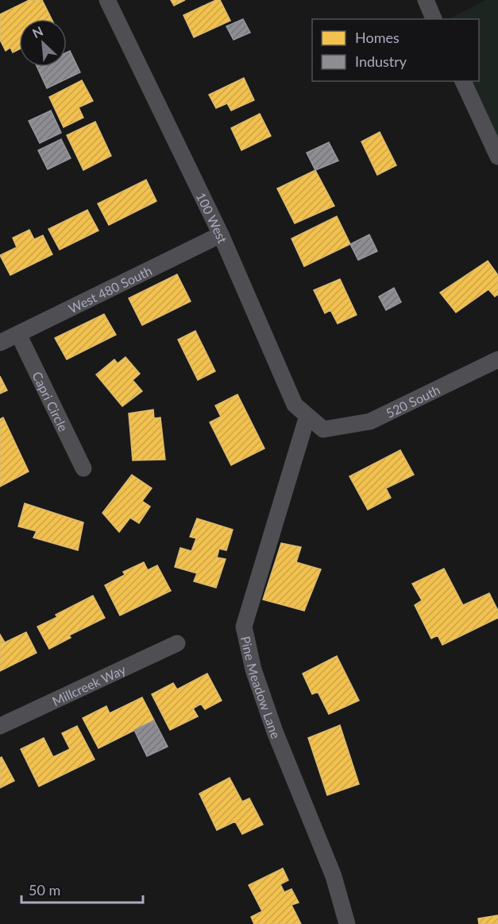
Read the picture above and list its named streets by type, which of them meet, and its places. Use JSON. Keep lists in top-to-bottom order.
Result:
{
  "streets": {
    "street": [
      "100 West",
      "West 480 South",
      "520 South",
      "Capri Circle",
      "Millcreek Way",
      "Pine Meadow Lane"
    ]
  },
  "crossings": [
    ["100 West", "West 480 South"],
    ["100 West", "520 South"],
    ["100 West", "Pine Meadow Lane"],
    ["West 480 South", "Capri Circle"]
  ],
  "legend": ["Homes", "Industry"],
  "scale_bar": "50 m",
  "north": "top left"
}
